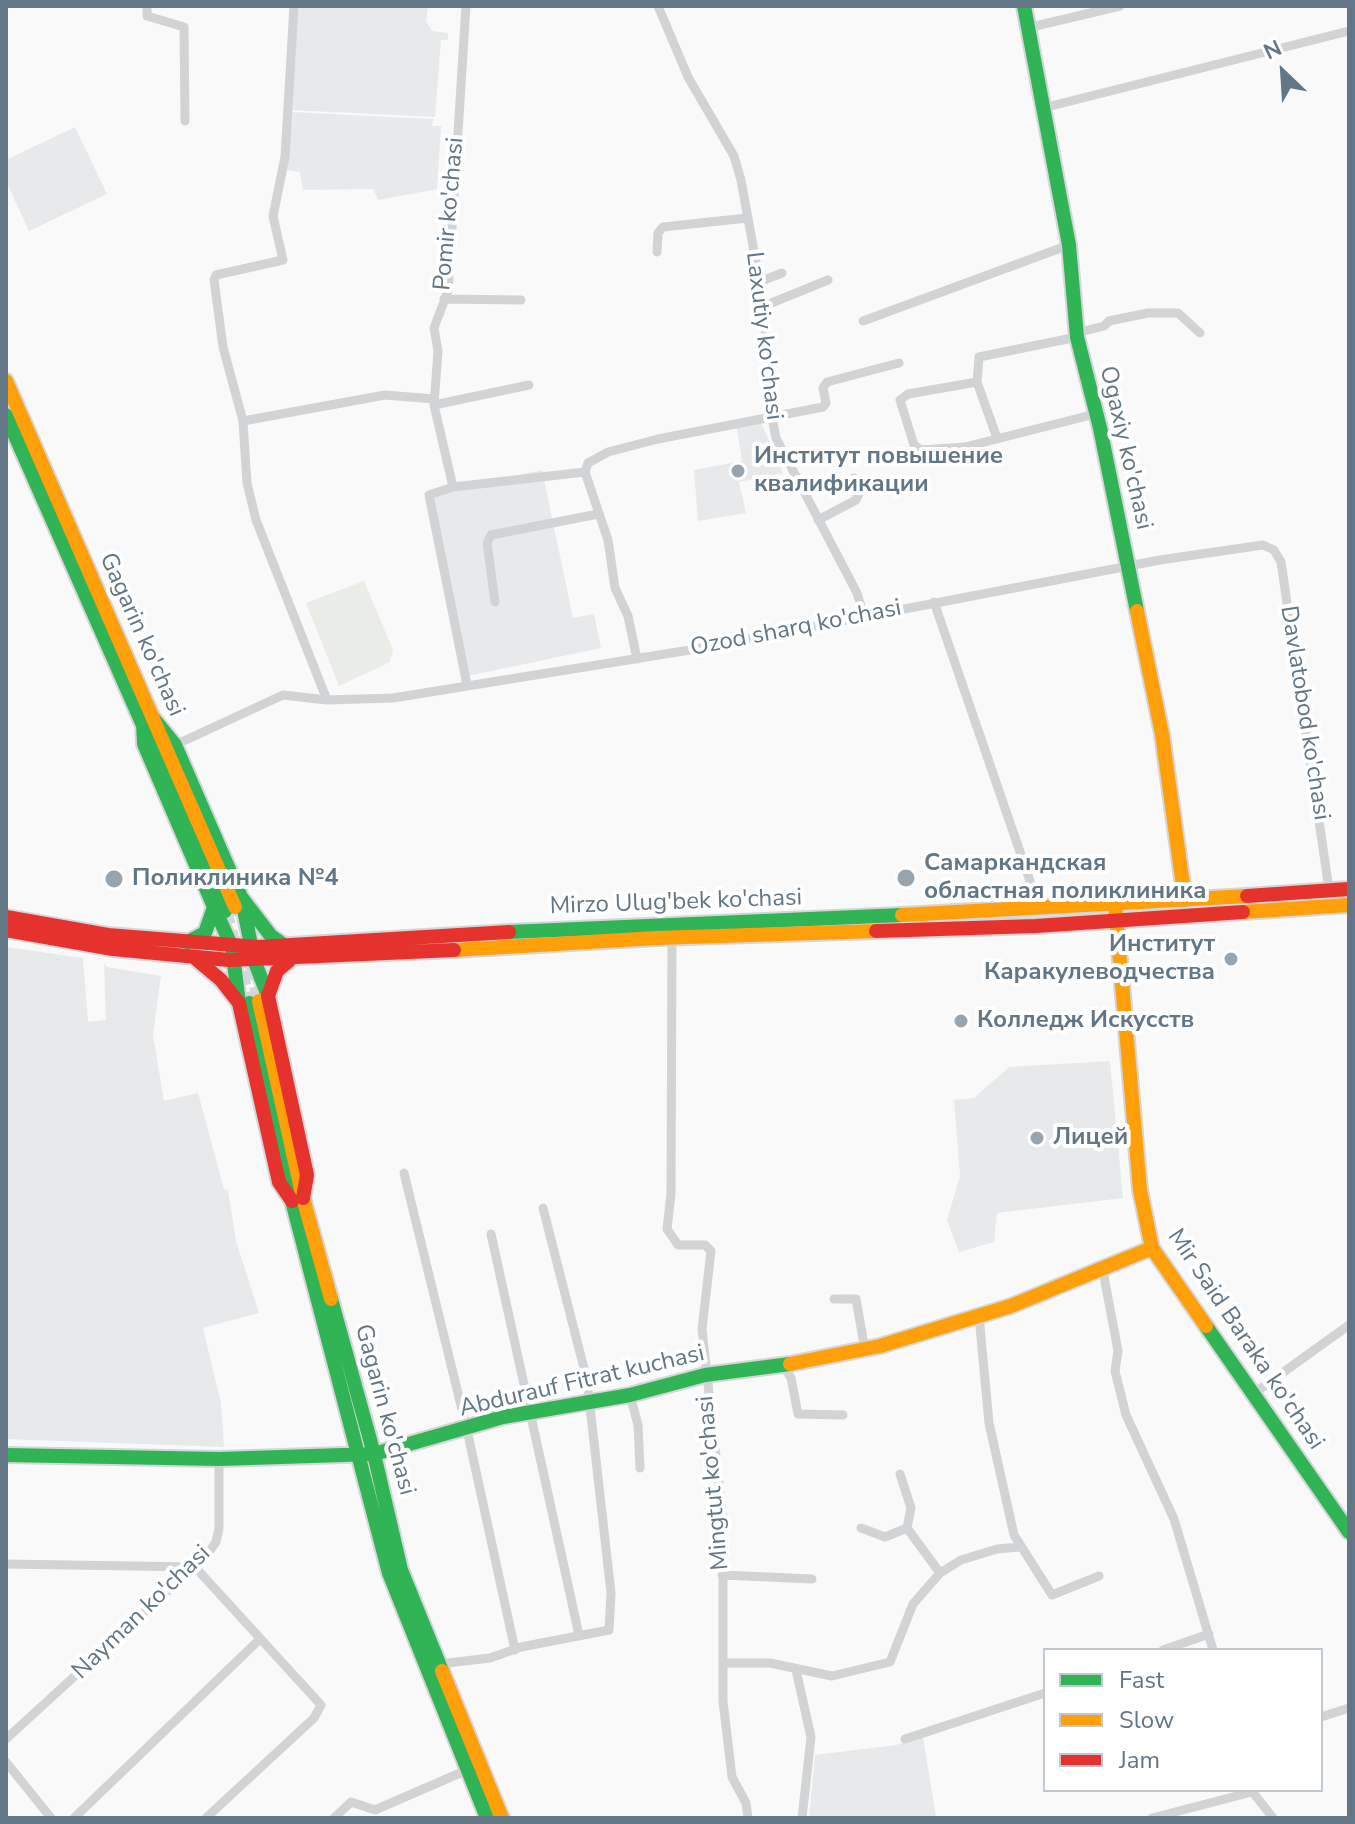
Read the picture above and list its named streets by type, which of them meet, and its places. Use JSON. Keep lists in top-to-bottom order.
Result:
{
  "streets": {
    "main road": [
      "Ogaxiy ko'chasi",
      "Gagarin ko'chasi",
      "Mirzo Ulug'bek ko'chasi",
      "Mir Said Baraka ko'chasi",
      "Abdurauf Fitrat kuchasi"
    ],
    "street": [
      "Pomir ko'chasi",
      "Laxutiy ko'chasi",
      "Ozod sharq ko'chasi",
      "Davlatobod ko'chasi",
      "Mingtut ko'chasi",
      "Nayman ko'chasi"
    ]
  },
  "crossings": [
    ["Laxutiy ko'chasi", "Ozod sharq ko'chasi"],
    ["Ogaxiy ko'chasi", "Ozod sharq ko'chasi"],
    ["Ogaxiy ko'chasi", "Mirzo Ulug'bek ko'chasi"],
    ["Ozod sharq ko'chasi", "Davlatobod ko'chasi"],
    ["Gagarin ko'chasi", "Abdurauf Fitrat kuchasi"],
    ["Davlatobod ko'chasi", "Mirzo Ulug'bek ko'chasi"],
    ["Mirzo Ulug'bek ko'chasi", "Mir Said Baraka ko'chasi"],
    ["Mirzo Ulug'bek ko'chasi", "Mingtut ko'chasi"],
    ["Mir Said Baraka ko'chasi", "Abdurauf Fitrat kuchasi"],
    ["Abdurauf Fitrat kuchasi", "Mingtut ko'chasi"],
    ["Abdurauf Fitrat kuchasi", "Nayman ko'chasi"]
  ],
  "places": [
    "Институт повышение квалификации",
    "Самаркандская областная поликлиника",
    "Поликлиника №4",
    "Институт Каракулеводчества",
    "Колледж Искусств",
    "Лицей"
  ],
  "legend": ["Fast", "Slow", "Jam"],
  "north": "top left"
}
